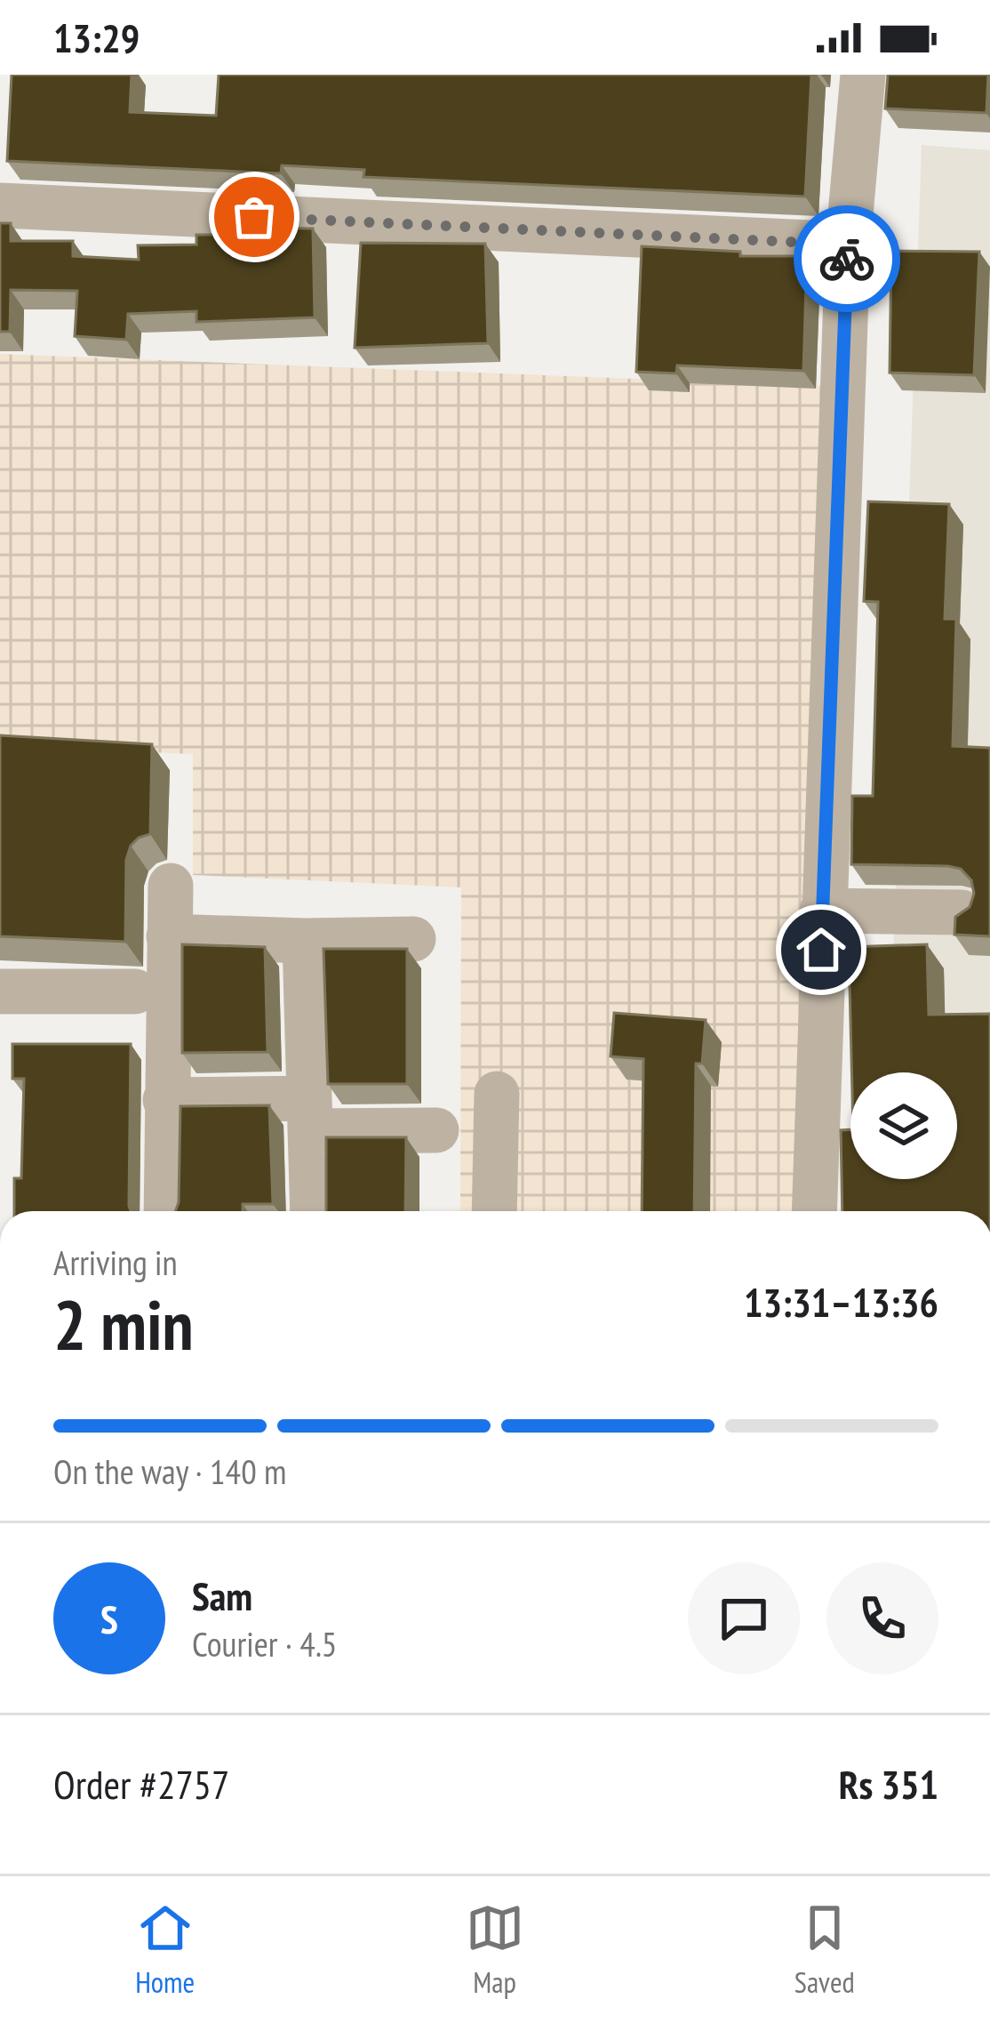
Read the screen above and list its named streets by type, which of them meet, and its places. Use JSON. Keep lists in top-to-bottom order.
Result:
{
  "page": {
    "status": "13:29",
    "heading": ["2 min", "Arriving in", "13:31–13:36"],
    "panel": [
      "Sam",
      "Courier · 4.5",
      "Order #2757",
      "Rs 351"
    ],
    "bar": "On the way · 140 m",
    "round": "S",
    "tabs": ["Home", "Map", "Saved"]
  }
}
